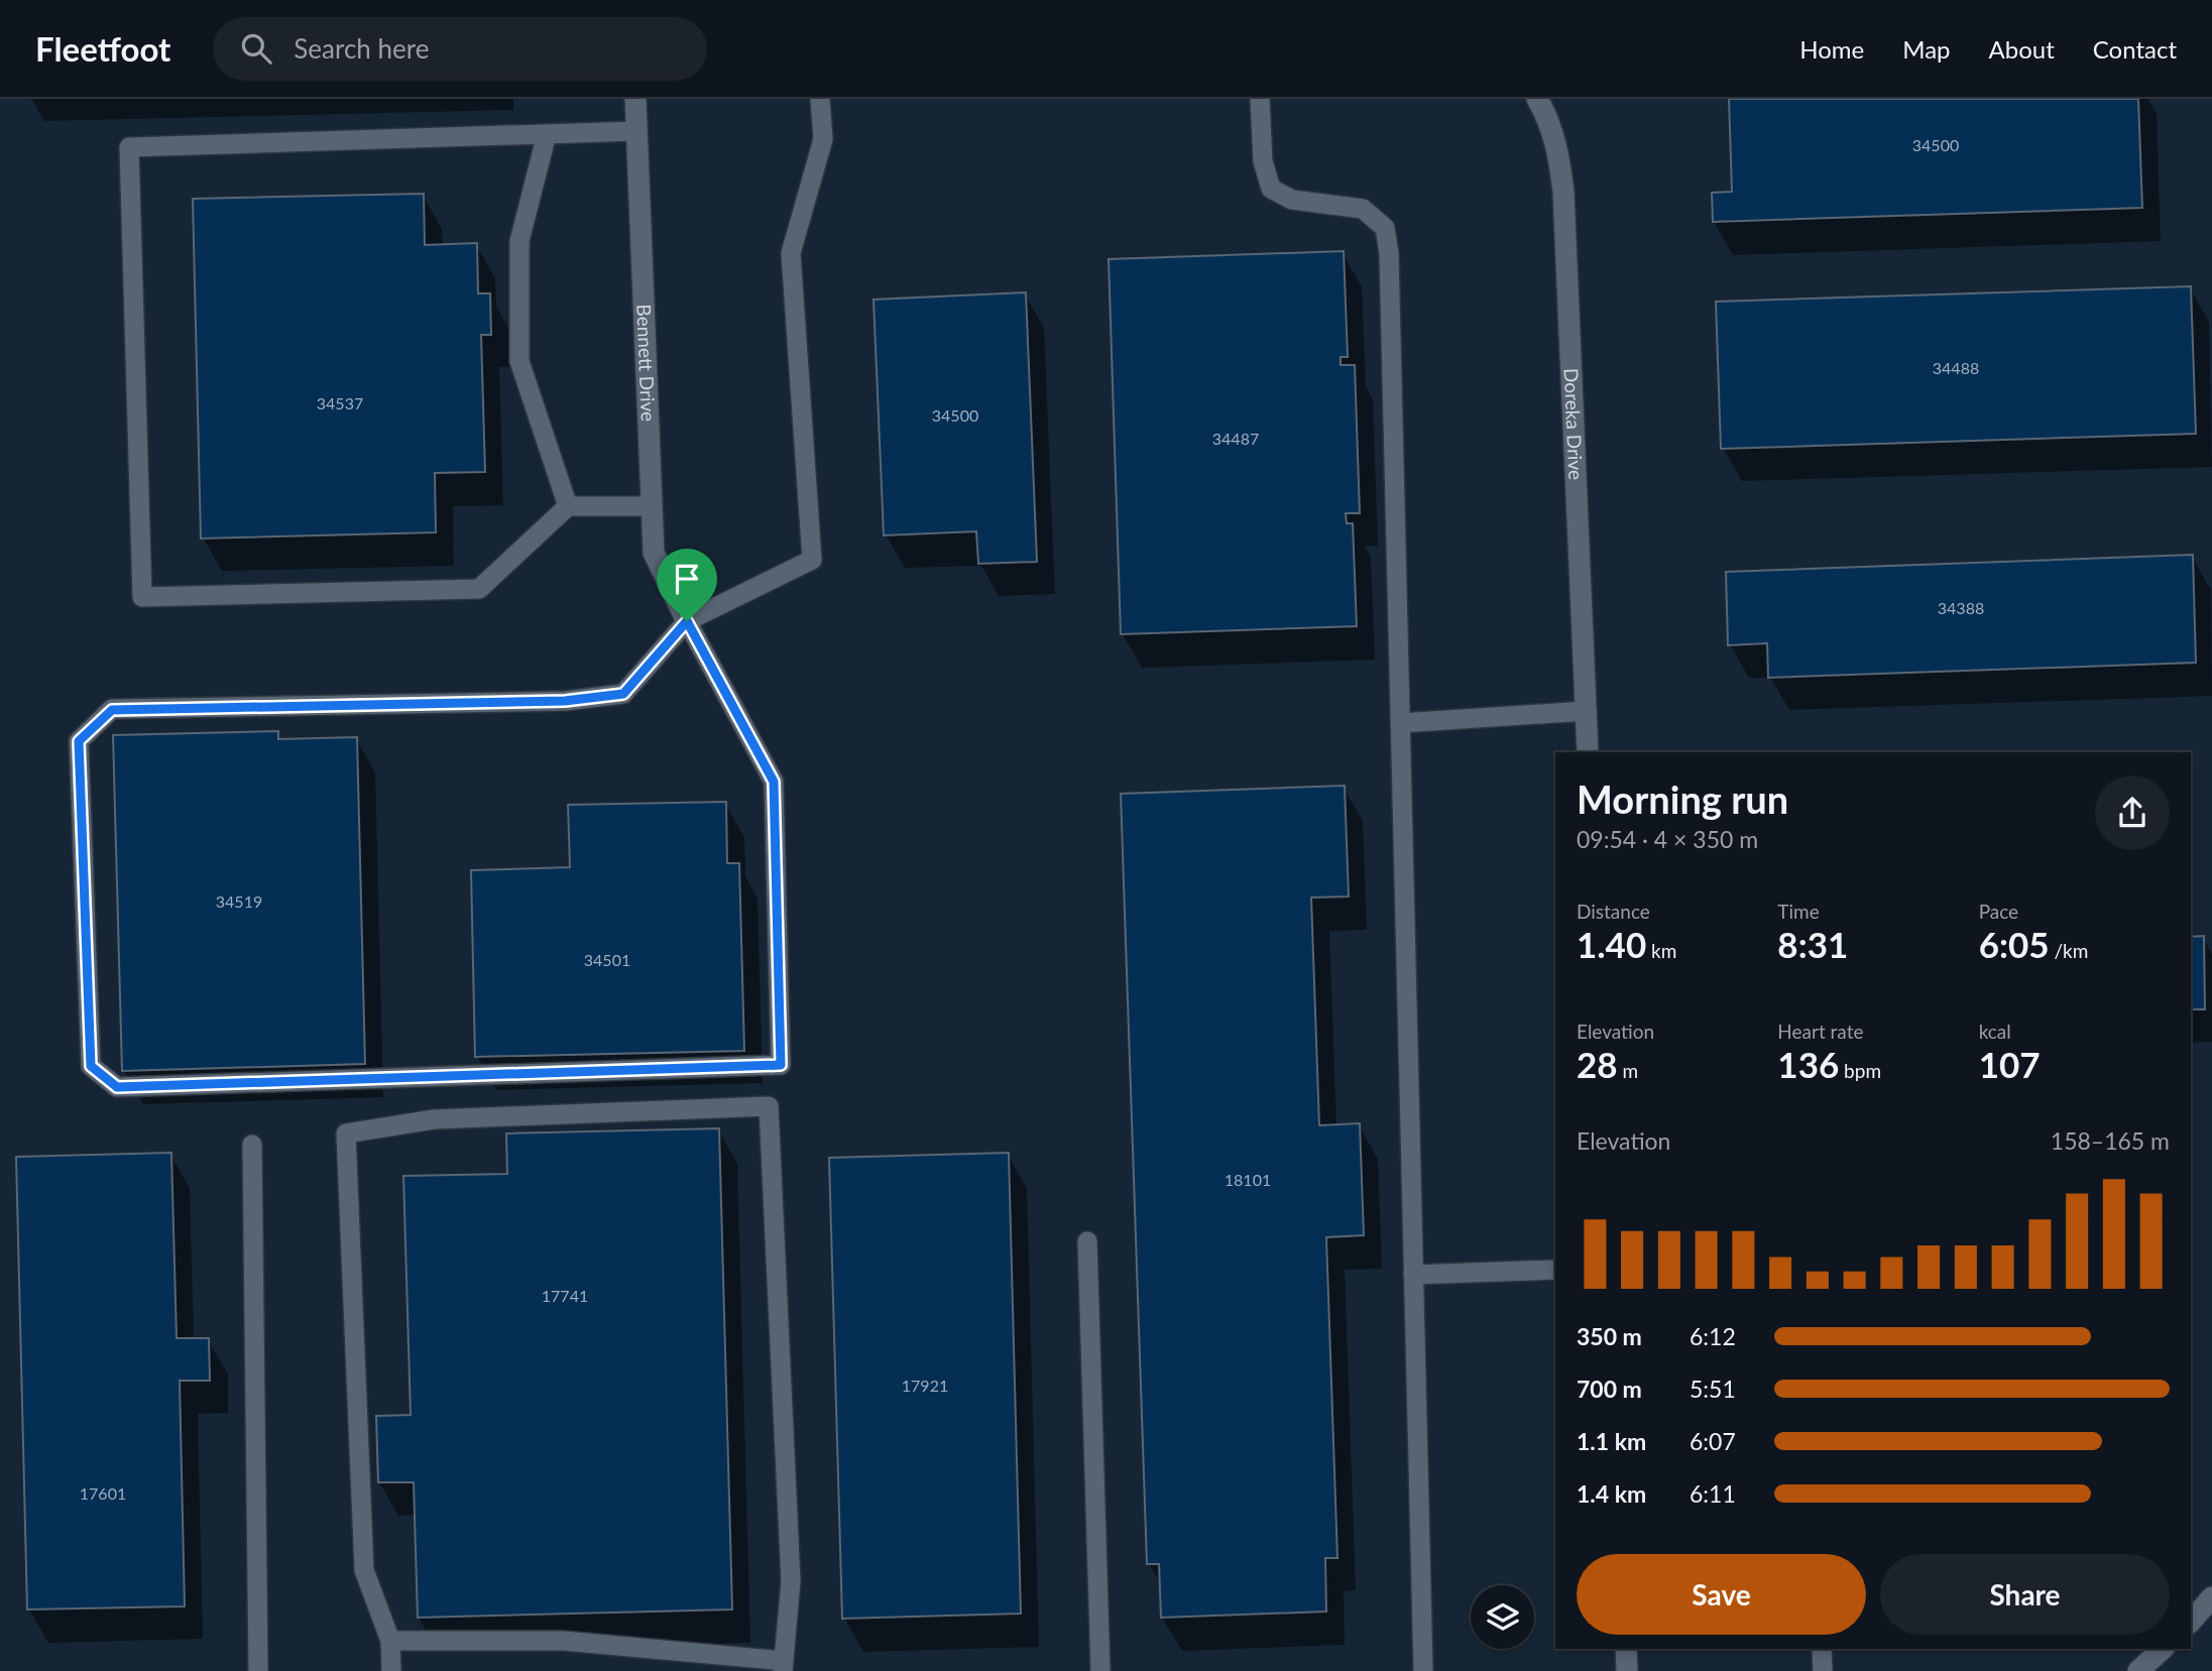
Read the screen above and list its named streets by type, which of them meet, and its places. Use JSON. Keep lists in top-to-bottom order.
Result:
{
  "streets": {
    "street": ["Bennett Drive", "Doreka Drive"]
  },
  "house_numbers": [
    "34500",
    "34488",
    "34537",
    "34500",
    "34487",
    "34388",
    "34519",
    "34501",
    "18101",
    "17741",
    "17921",
    "17601"
  ],
  "page": {
    "header": "Fleetfoot",
    "search": "Search here",
    "nav": [
      "Home",
      "Map",
      "About",
      "Contact"
    ],
    "heading": ["Morning run", "09:54 · 4 × 350 m"],
    "stats": [
      ["Distance", "1.40 km"],
      ["Time", "8:31"],
      ["Pace", "6:05 /km"],
      ["Elevation", "28 m"],
      ["Heart rate", "136 bpm"],
      ["kcal", "107"]
    ],
    "chart": ["Elevation", "158–165 m"],
    "list": [
      {
        "name": "350 m",
        "note": "6:12"
      },
      {
        "name": "700 m",
        "note": "5:51"
      },
      {
        "name": "1.1 km",
        "note": "6:07"
      },
      {
        "name": "1.4 km",
        "note": "6:11"
      }
    ],
    "buttons": ["Save", "Share"]
  }
}
